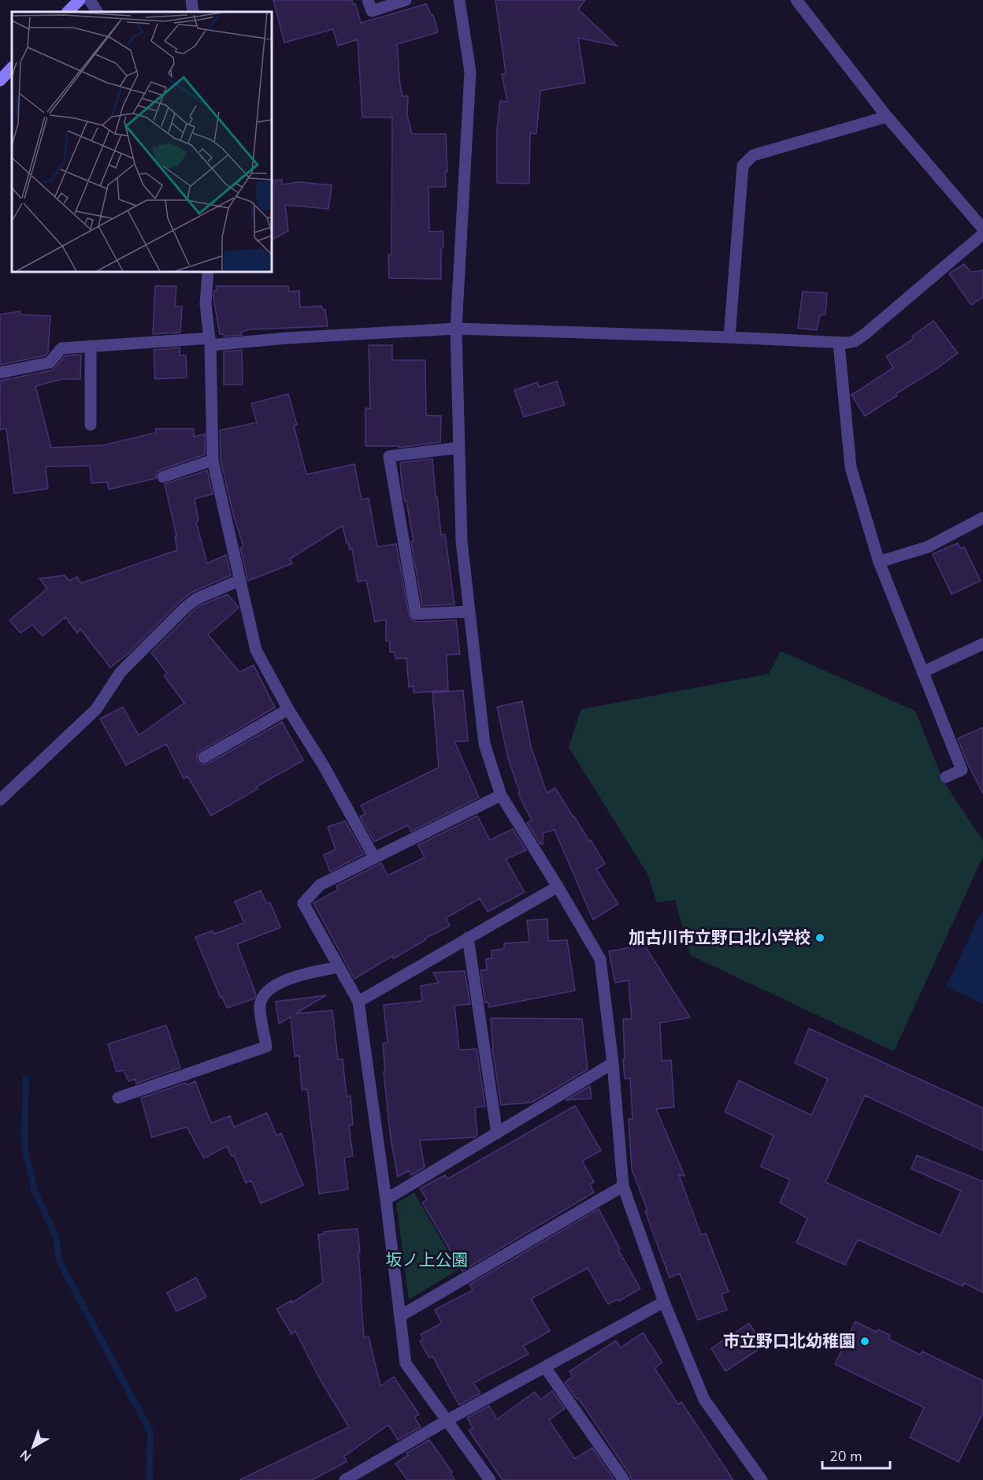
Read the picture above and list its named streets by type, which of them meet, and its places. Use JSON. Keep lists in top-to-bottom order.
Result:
{
  "parks": ["坂ノ上公園"],
  "places": ["加古川市立野口北小学校", "市立野口北幼稚園"],
  "scale_bar": "20 m",
  "north": "bottom left"
}
